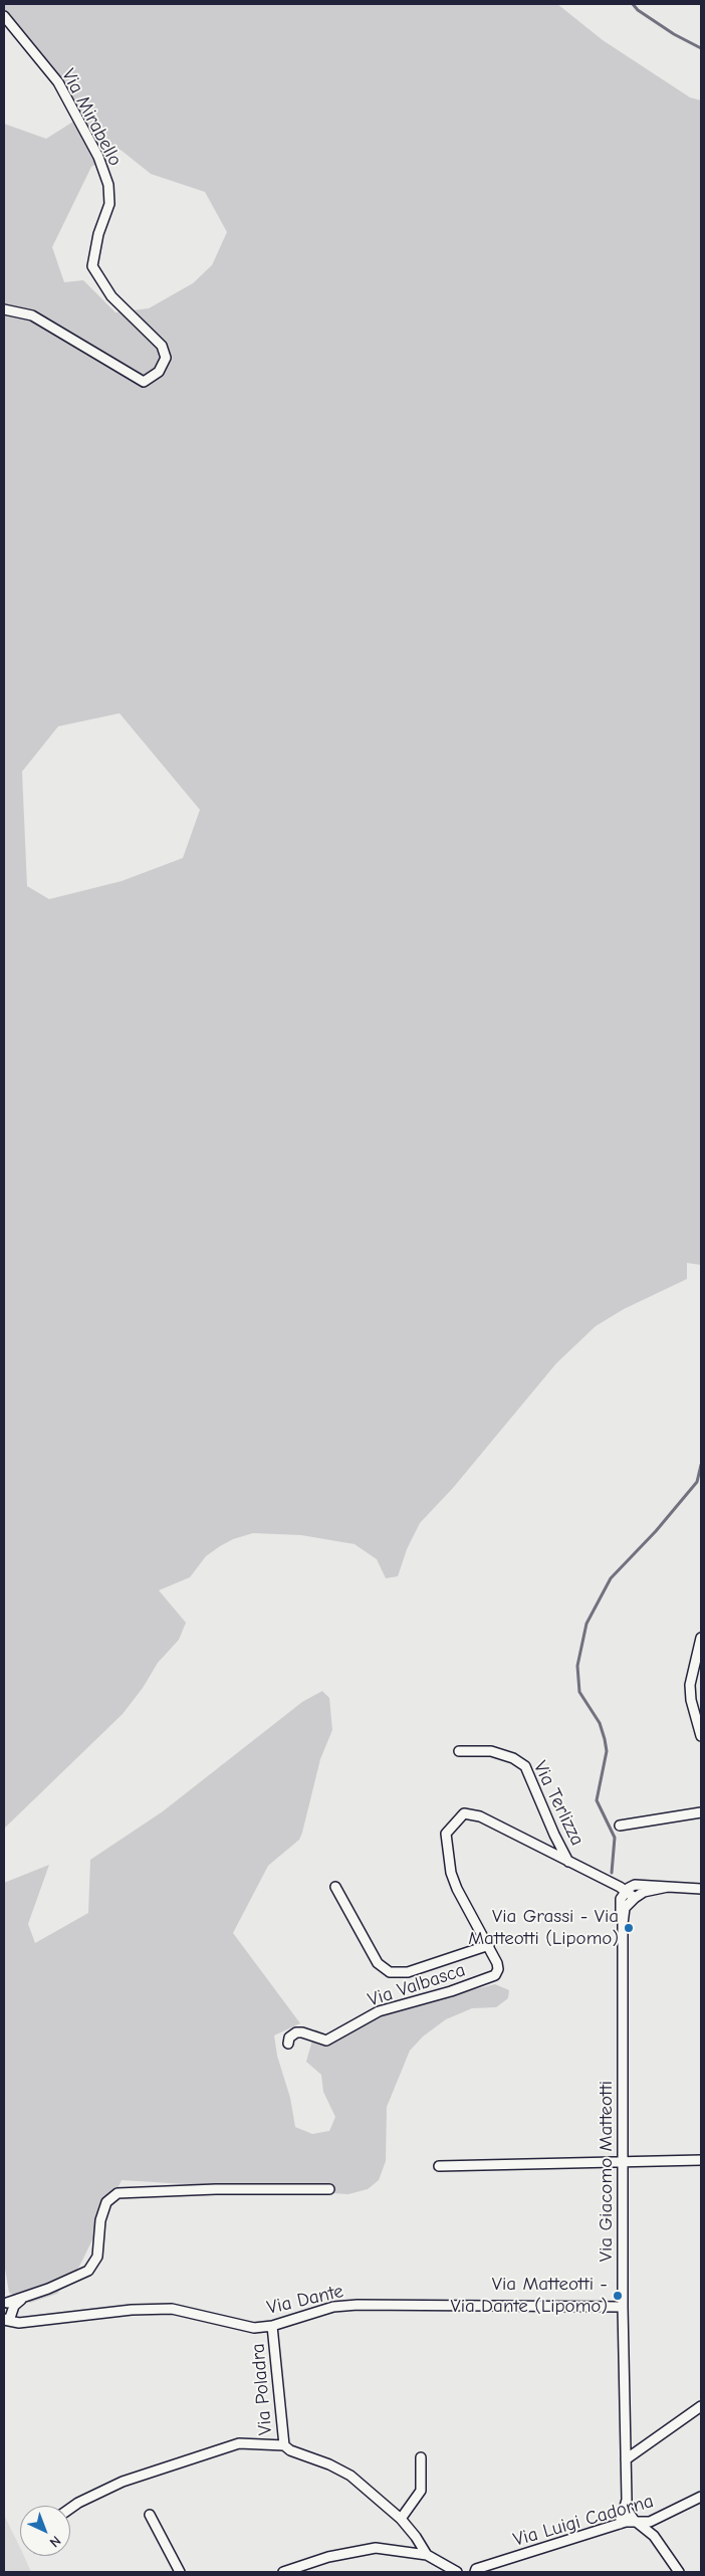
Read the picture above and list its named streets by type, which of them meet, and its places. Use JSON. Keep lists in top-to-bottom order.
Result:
{
  "streets": {
    "street": [
      "Via Mirabello",
      "Via Terlizza",
      "Via Valbasca",
      "Via Giacomo Matteotti",
      "Via Dante",
      "Via Poladra",
      "Via Luigi Cadorna"
    ]
  },
  "crossings": [
    ["Via Terlizza", "Via Valbasca"],
    ["Via Valbasca", "Via Giacomo Matteotti"],
    ["Via Giacomo Matteotti", "Via Dante"],
    ["Via Giacomo Matteotti", "Via Luigi Cadorna"],
    ["Via Dante", "Via Poladra"]
  ],
  "places": ["Via Grassi - Via Matteotti (Lipomo)", "Via Matteotti - Via Dante (Lipomo)"],
  "north": "bottom right"
}
